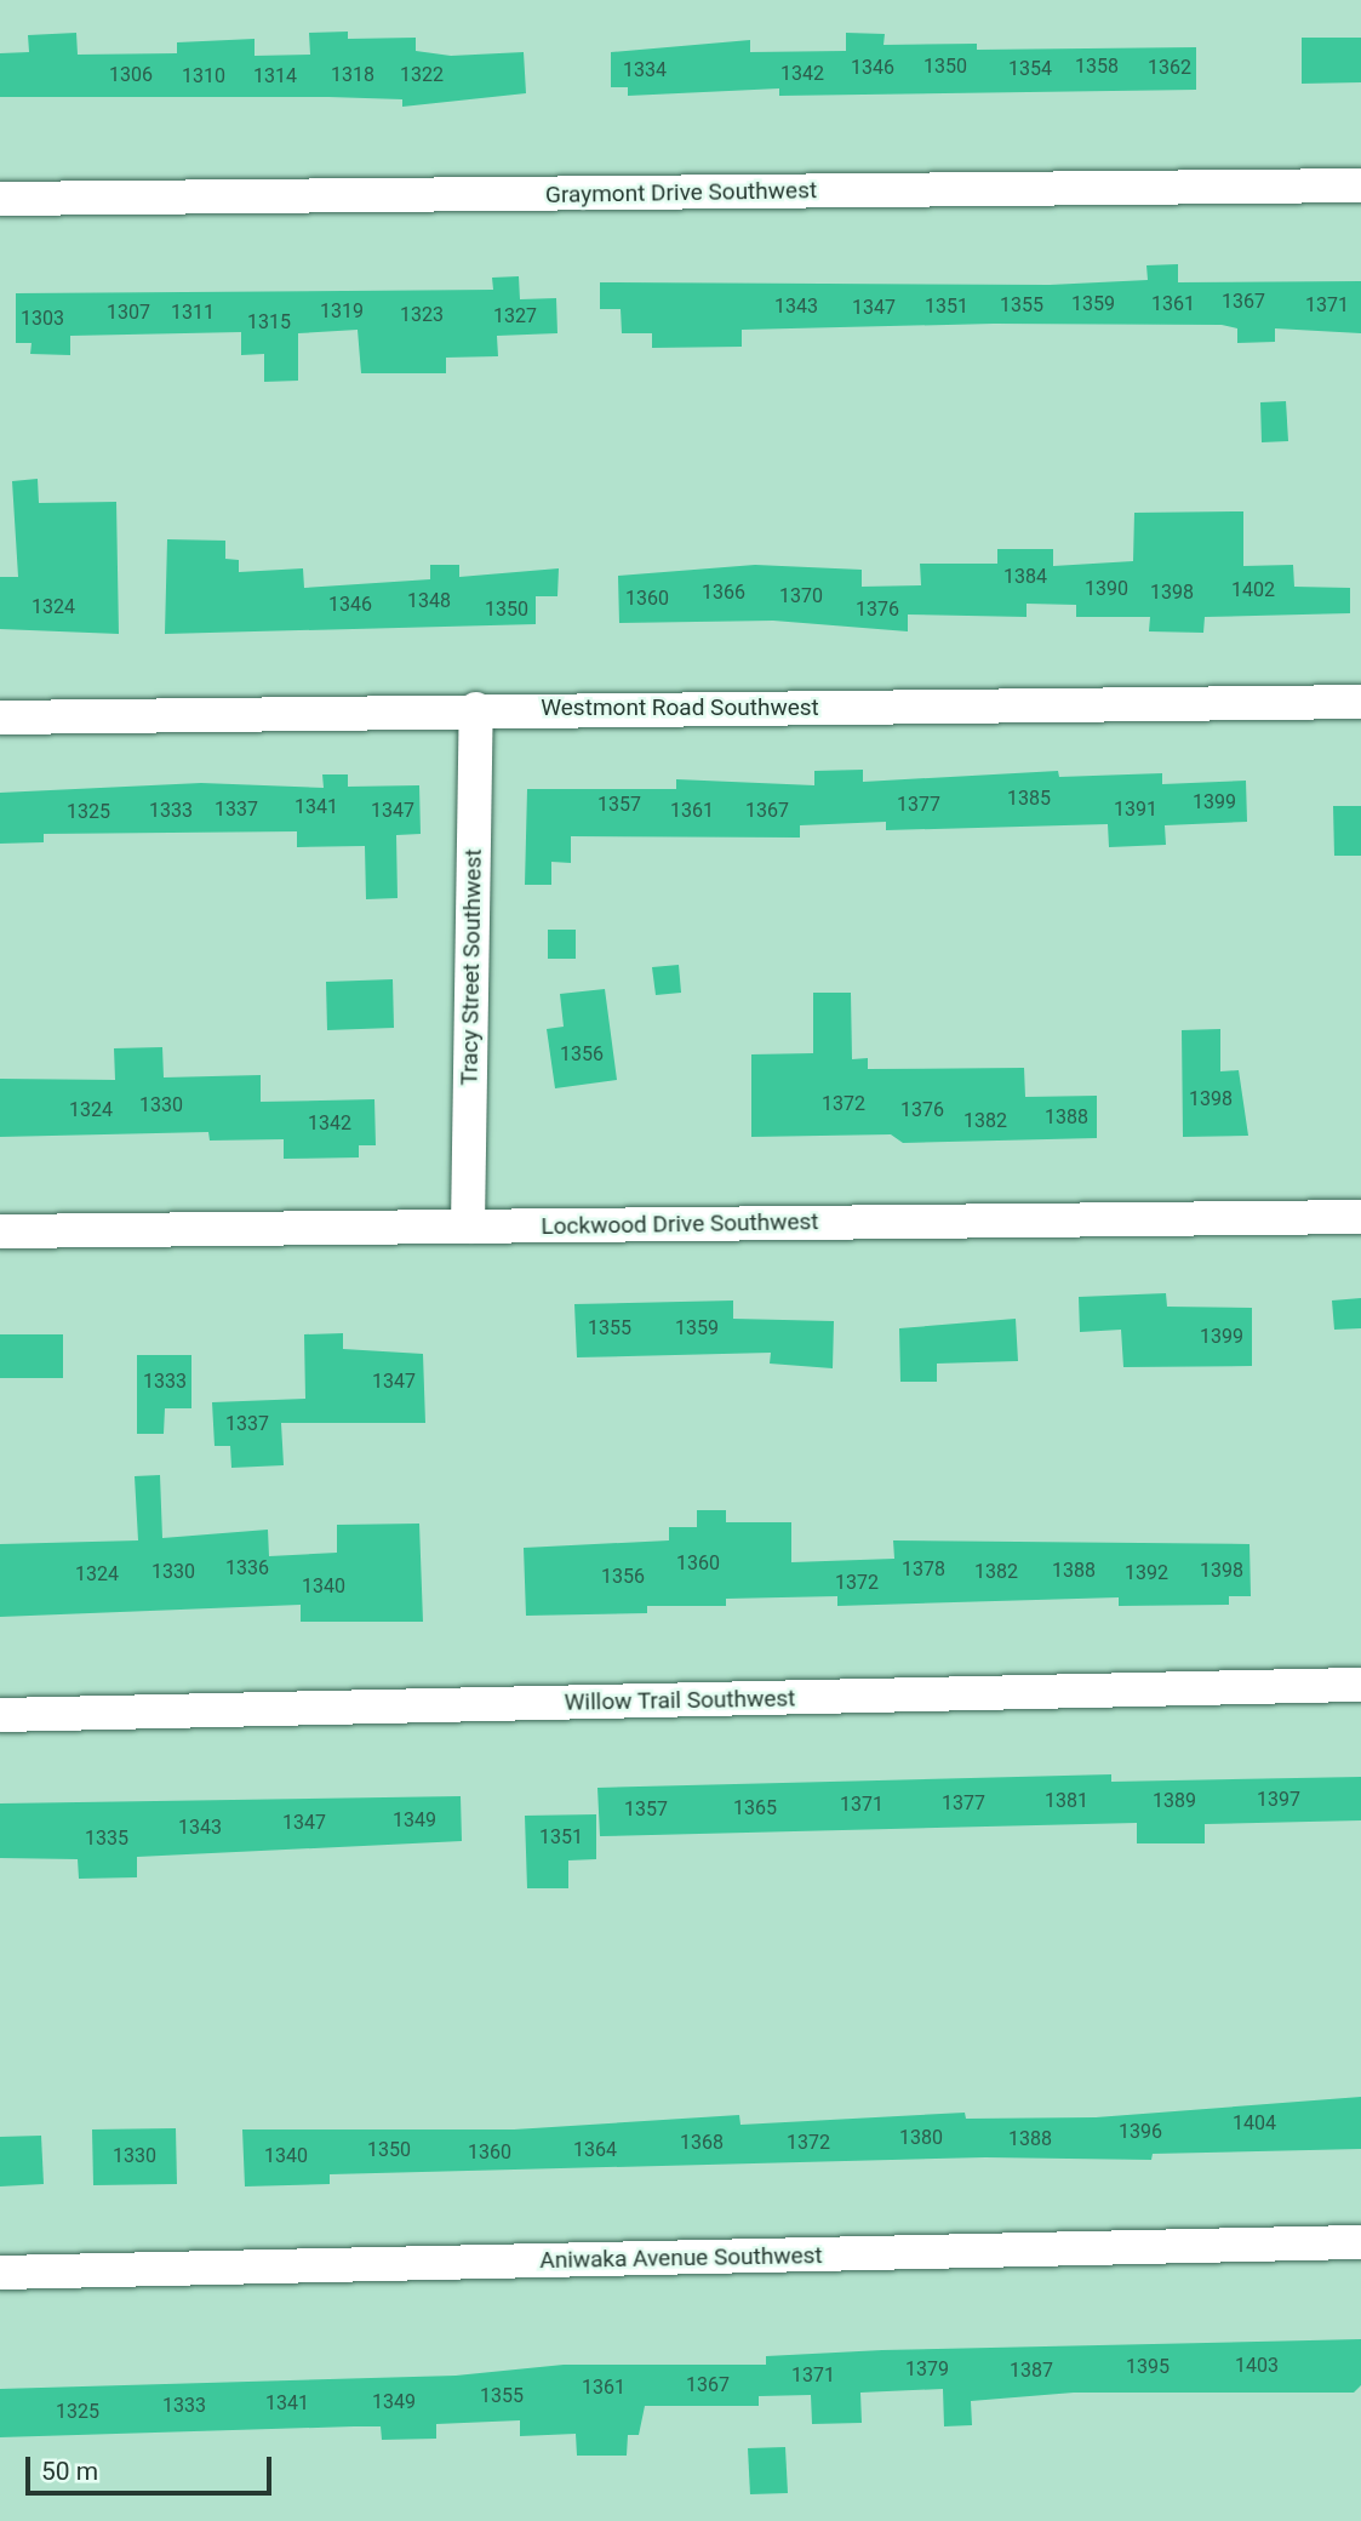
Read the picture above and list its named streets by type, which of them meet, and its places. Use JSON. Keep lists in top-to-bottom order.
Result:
{
  "streets": {
    "street": [
      "Graymont Drive Southwest",
      "Westmont Road Southwest",
      "Tracy Street Southwest",
      "Lockwood Drive Southwest",
      "Willow Trail Southwest",
      "Aniwaka Avenue Southwest"
    ]
  },
  "crossings": [
    ["Westmont Road Southwest", "Tracy Street Southwest"],
    ["Tracy Street Southwest", "Lockwood Drive Southwest"]
  ],
  "house_numbers": [
    "1350",
    "1358",
    "1346",
    "1362",
    "1354",
    "1334",
    "1342",
    "1306",
    "1318",
    "1322",
    "1310",
    "1314",
    "1367",
    "1359",
    "1361",
    "1355",
    "1371",
    "1343",
    "1351",
    "1347",
    "1319",
    "1307",
    "1311",
    "1323",
    "1327",
    "1303",
    "1315",
    "1384",
    "1390",
    "1402",
    "1366",
    "1398",
    "1370",
    "1360",
    "1348",
    "1346",
    "1324",
    "1350",
    "1376",
    "1385",
    "1399",
    "1357",
    "1377",
    "1341",
    "1337",
    "1391",
    "1333",
    "1347",
    "1361",
    "1367",
    "1325",
    "1356",
    "1398",
    "1372",
    "1330",
    "1324",
    "1376",
    "1388",
    "1382",
    "1342",
    "1355",
    "1359",
    "1399",
    "1333",
    "1347",
    "1337",
    "1360",
    "1336",
    "1378",
    "1388",
    "1398",
    "1330",
    "1382",
    "1392",
    "1324",
    "1356",
    "1372",
    "1340",
    "1397",
    "1381",
    "1389",
    "1377",
    "1371",
    "1365",
    "1357",
    "1349",
    "1347",
    "1343",
    "1351",
    "1335",
    "1404",
    "1396",
    "1380",
    "1388",
    "1368",
    "1372",
    "1350",
    "1364",
    "1360",
    "1330",
    "1340",
    "1403",
    "1395",
    "1379",
    "1387",
    "1371",
    "1367",
    "1361",
    "1355",
    "1349",
    "1341",
    "1333",
    "1325"
  ],
  "scale_bar": "50 m"
}
